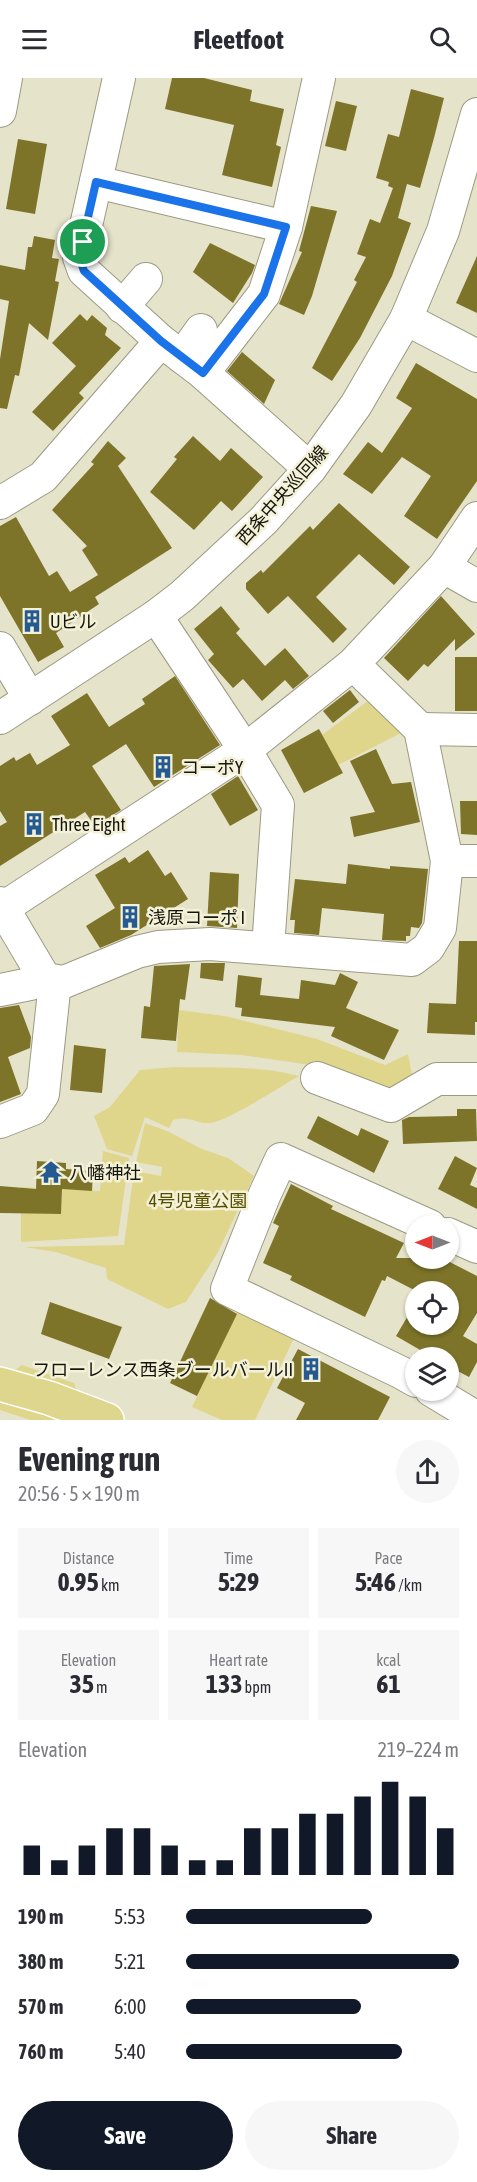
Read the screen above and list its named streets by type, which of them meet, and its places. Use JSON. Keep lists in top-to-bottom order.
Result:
{
  "streets": {
    "street": ["西条中央巡回線"]
  },
  "parks": ["4号児童公園"],
  "places": {
    "building": [
      "Uビル",
      "コーポY",
      "Three Eight",
      "浅原コーポ I",
      "フローレンス西条ブールバールII"
    ],
    "temple": ["八幡神社"]
  },
  "north": "left",
  "page": {
    "header": "Fleetfoot",
    "heading": ["Evening run", "20:56 · 5 × 190 m"],
    "stats": [
      ["Distance", "0.95 km"],
      ["Time", "5:29"],
      ["Pace", "5:46 /km"],
      ["Elevation", "35 m"],
      ["Heart rate", "133 bpm"],
      ["kcal", "61"]
    ],
    "chart": ["Elevation", "219–224 m"],
    "list": [
      {
        "name": "190 m",
        "note": "5:53"
      },
      {
        "name": "380 m",
        "note": "5:21"
      },
      {
        "name": "570 m",
        "note": "6:00"
      },
      {
        "name": "760 m",
        "note": "5:40"
      }
    ],
    "buttons": ["Save", "Share"]
  }
}
